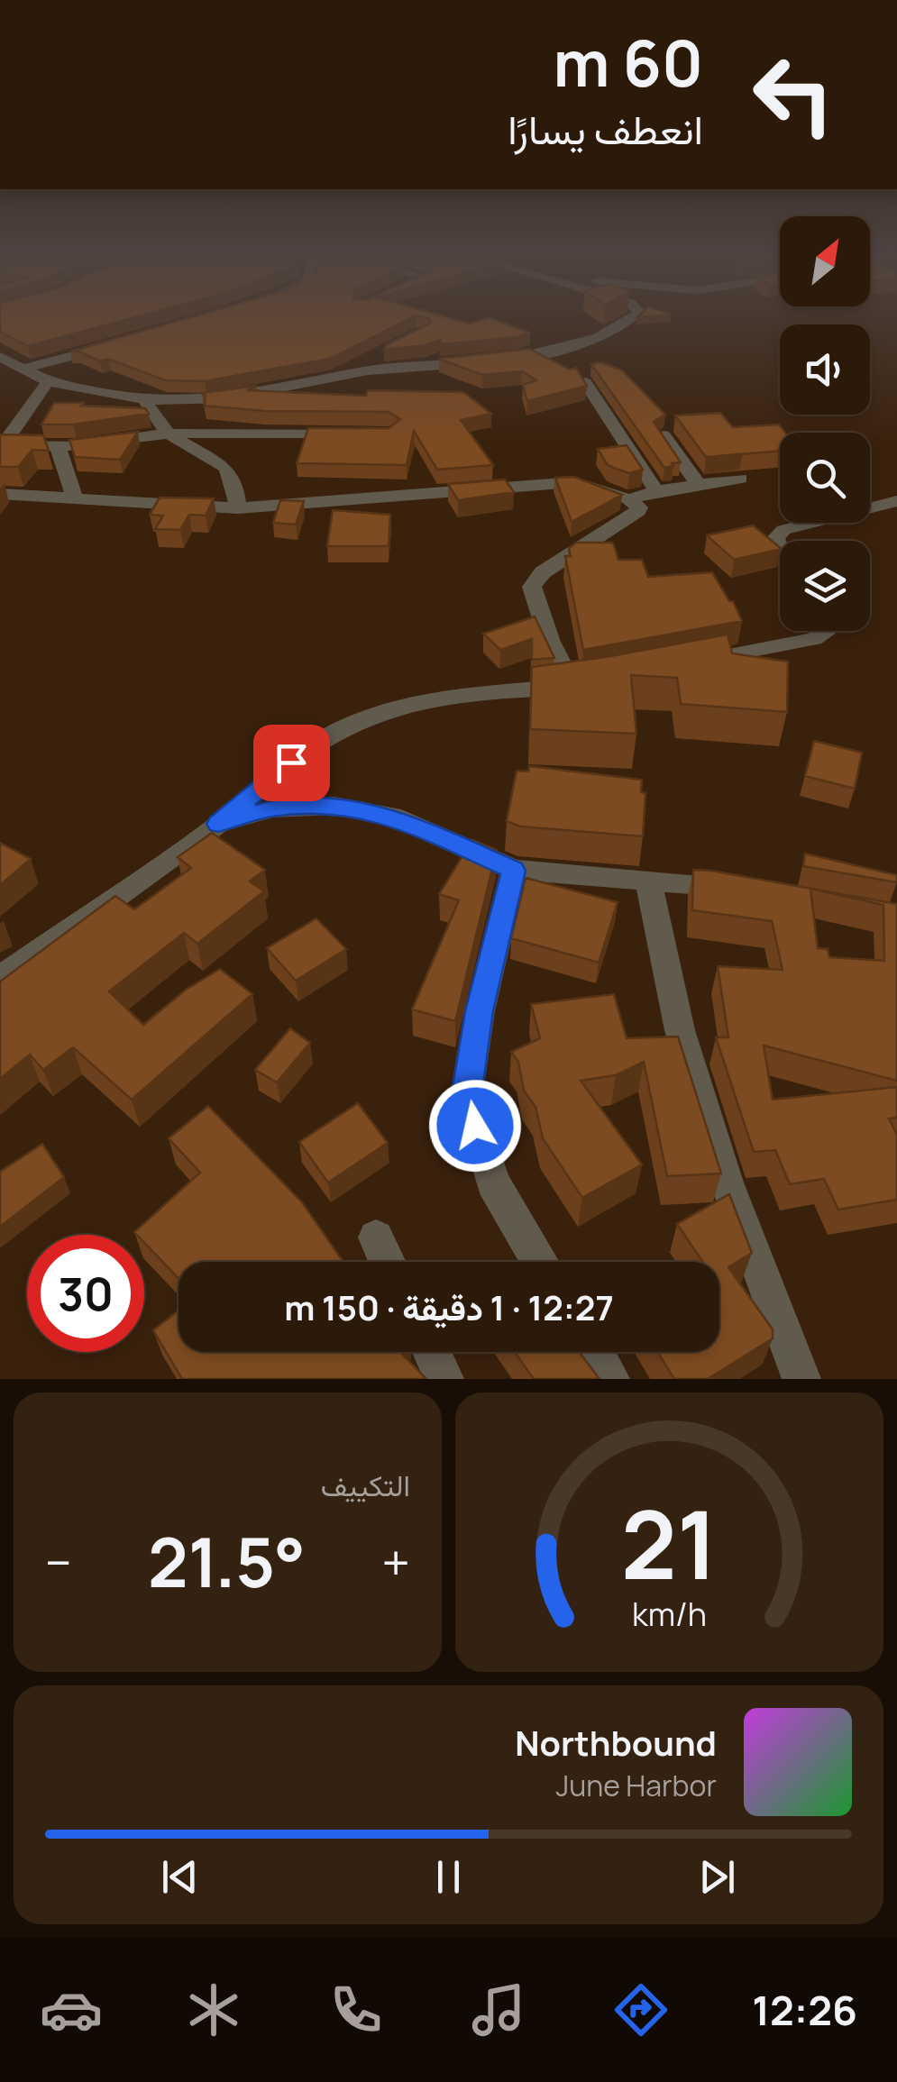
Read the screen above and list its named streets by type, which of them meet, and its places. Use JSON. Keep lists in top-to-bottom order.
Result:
{
  "north": "top right",
  "page": {
    "turn": ["60 m", "انعطف يسارًا"],
    "limit": "30",
    "trip": "12:27 · 1 دقيقة · 150 m",
    "tile": "التكييف",
    "heat": ["−", "21.5°", "+"],
    "song": ["Northbound", "June Harbor"],
    "tabs": "12:26",
    "gauge": ["21", "km/h"]
  }
}
